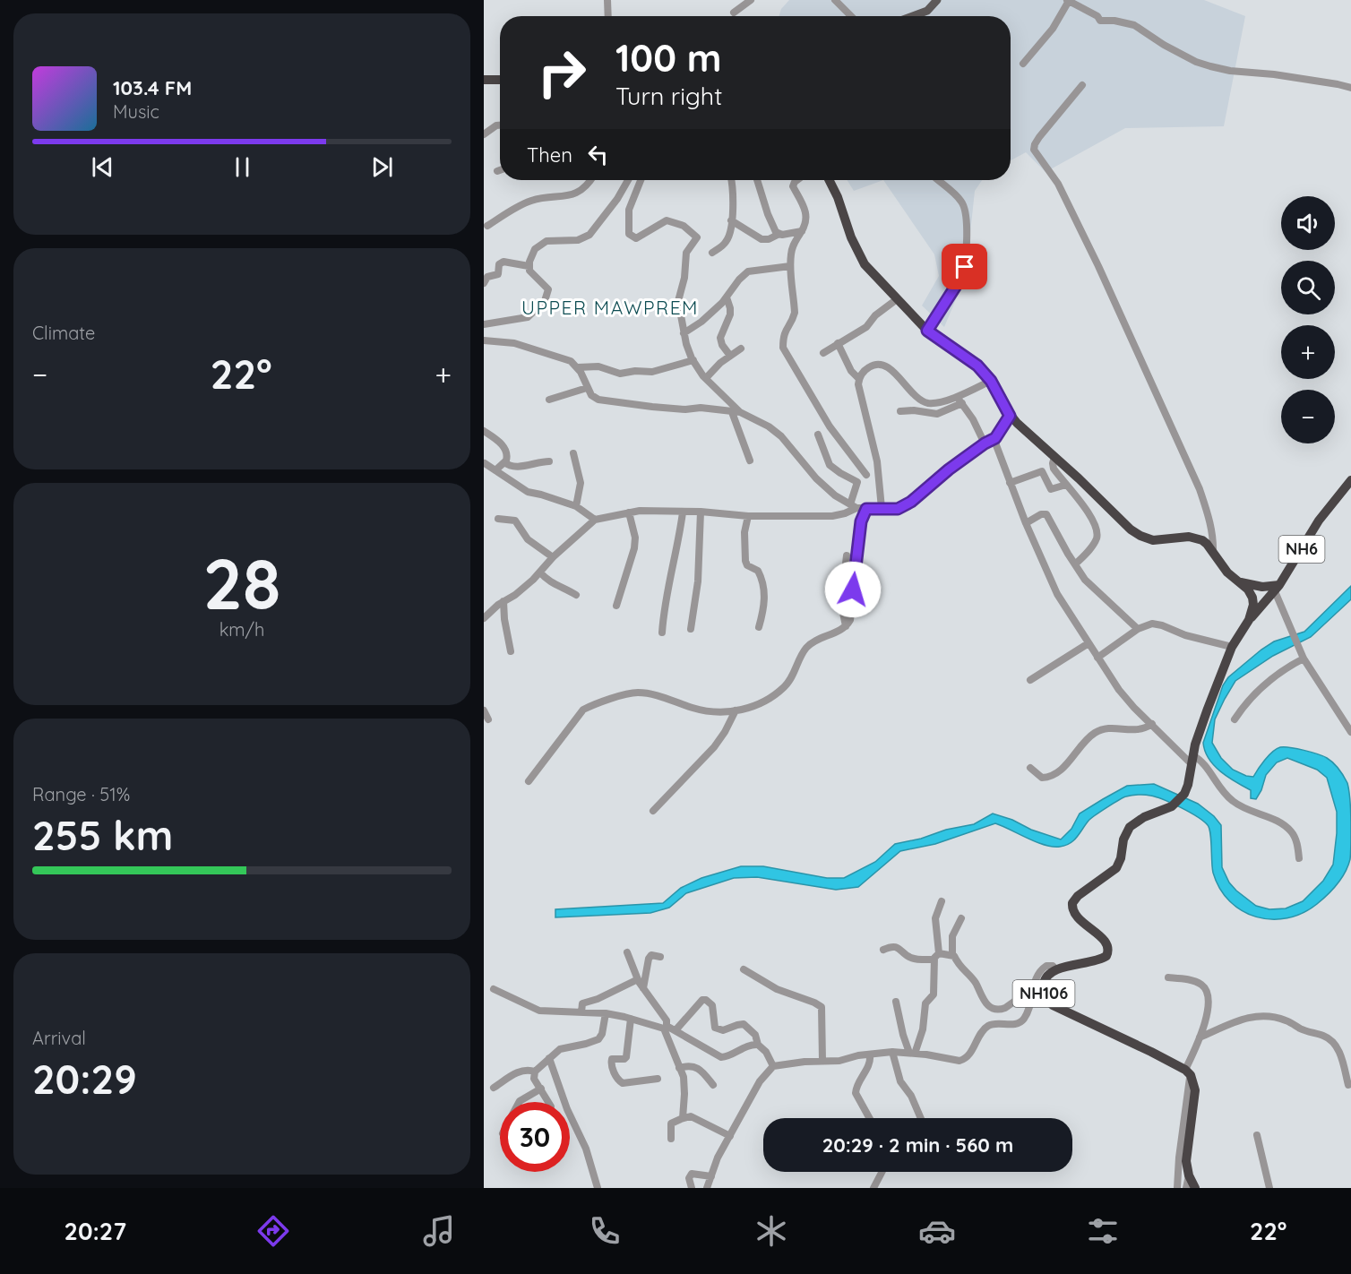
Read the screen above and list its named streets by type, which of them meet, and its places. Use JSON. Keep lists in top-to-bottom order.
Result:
{
  "streets": {
    "highway": ["NH6", "NH106"]
  },
  "crossings": [
    ["NH6", "NH106"]
  ],
  "districts": ["UPPER MAWPREM"],
  "page": {
    "turn": ["100 m", "Turn right"],
    "song": ["103.4 FM", "Music"],
    "then": "Then",
    "map_buttons": ["+", "−"],
    "tile": [
      "Climate",
      ["28", "km/h"],
      ["Range · 51%", "255 km"],
      ["Arrival", "20:29"]
    ],
    "heat": ["−", "22°", "+"],
    "limit": "30",
    "trip": "20:29 · 2 min · 560 m",
    "tabs": ["20:27", "22°"]
  }
}
